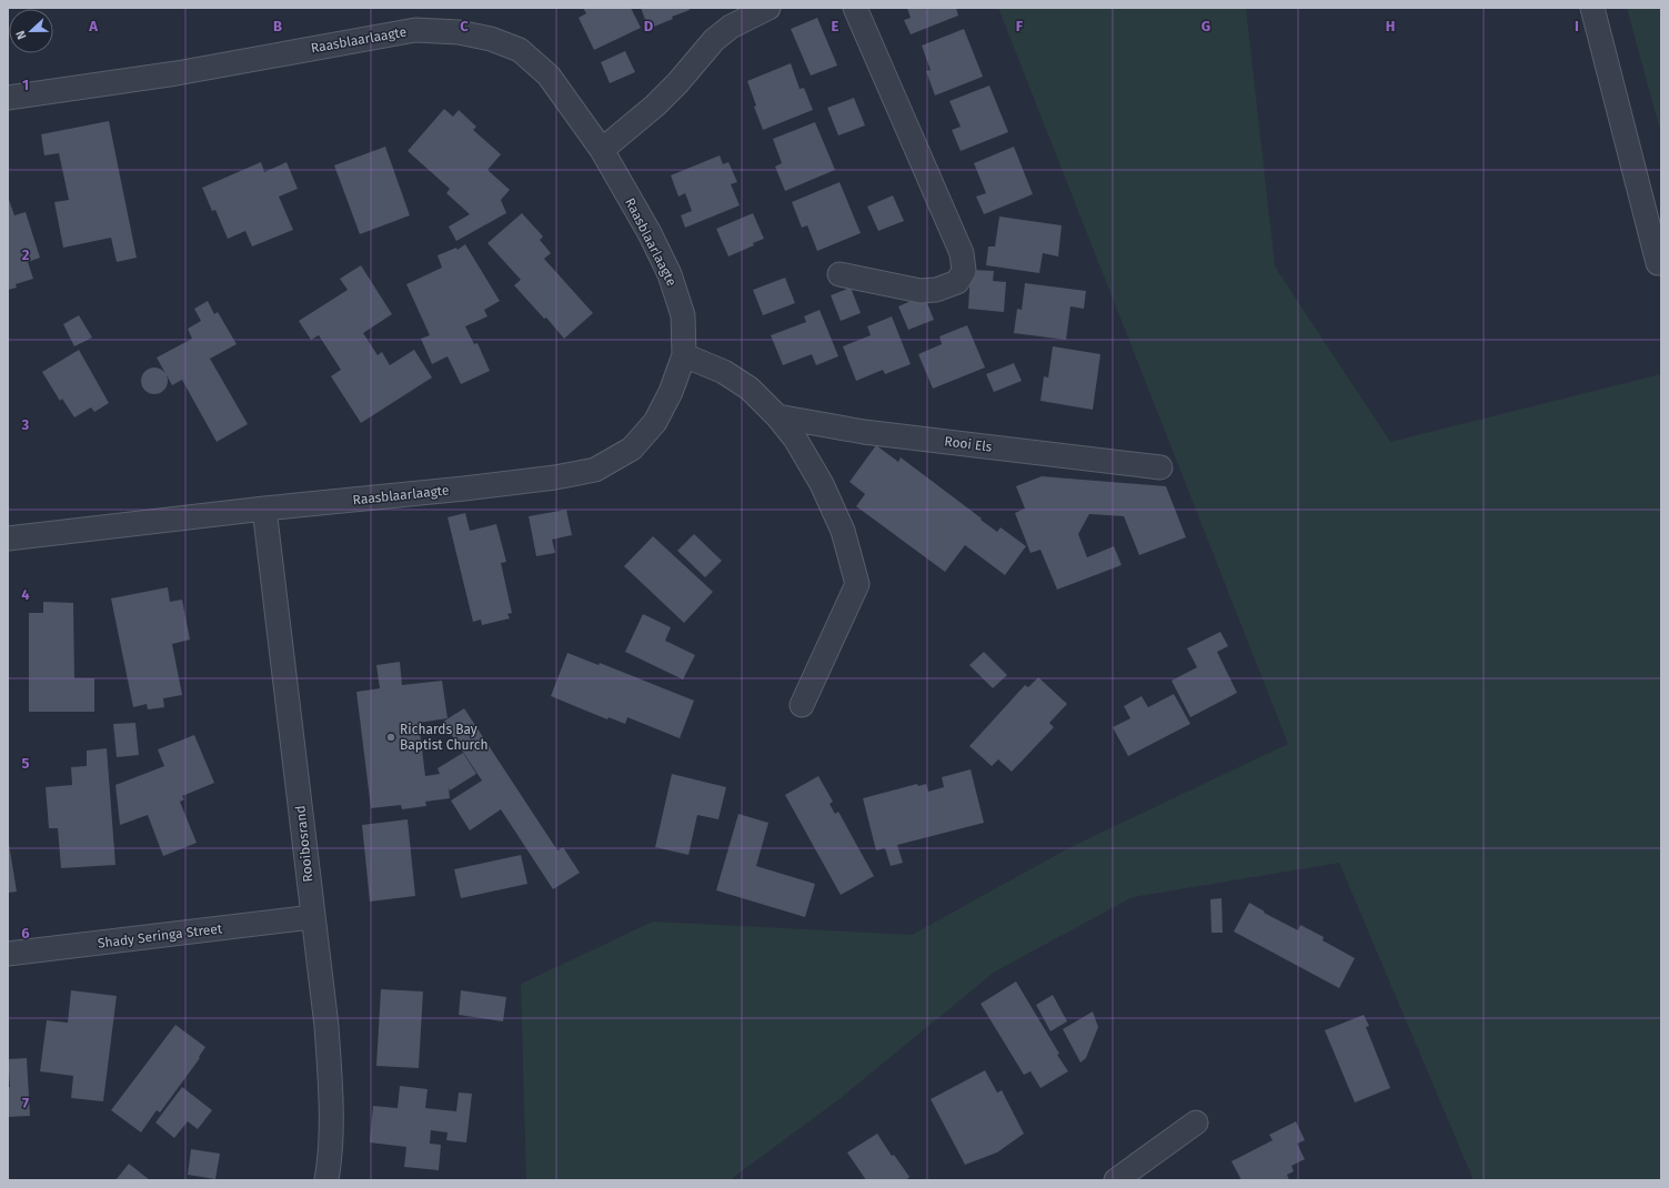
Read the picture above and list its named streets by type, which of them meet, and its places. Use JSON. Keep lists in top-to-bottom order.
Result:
{
  "streets": {
    "street": [
      "Raasblaarlaagte",
      "Rooi Els",
      "Rooibosrand",
      "Shady Seringa Street"
    ]
  },
  "crossings": [
    ["Raasblaarlaagte", "Rooibosrand"],
    ["Rooibosrand", "Shady Seringa Street"]
  ],
  "places": ["Richards Bay Baptist Church"],
  "north": "left",
  "grid": {
    "columns": [
      "A",
      "B",
      "C",
      "D",
      "E",
      "F",
      "G",
      "H",
      "I"
    ],
    "rows": [
      "1",
      "2",
      "3",
      "4",
      "5",
      "6",
      "7"
    ]
  }
}
